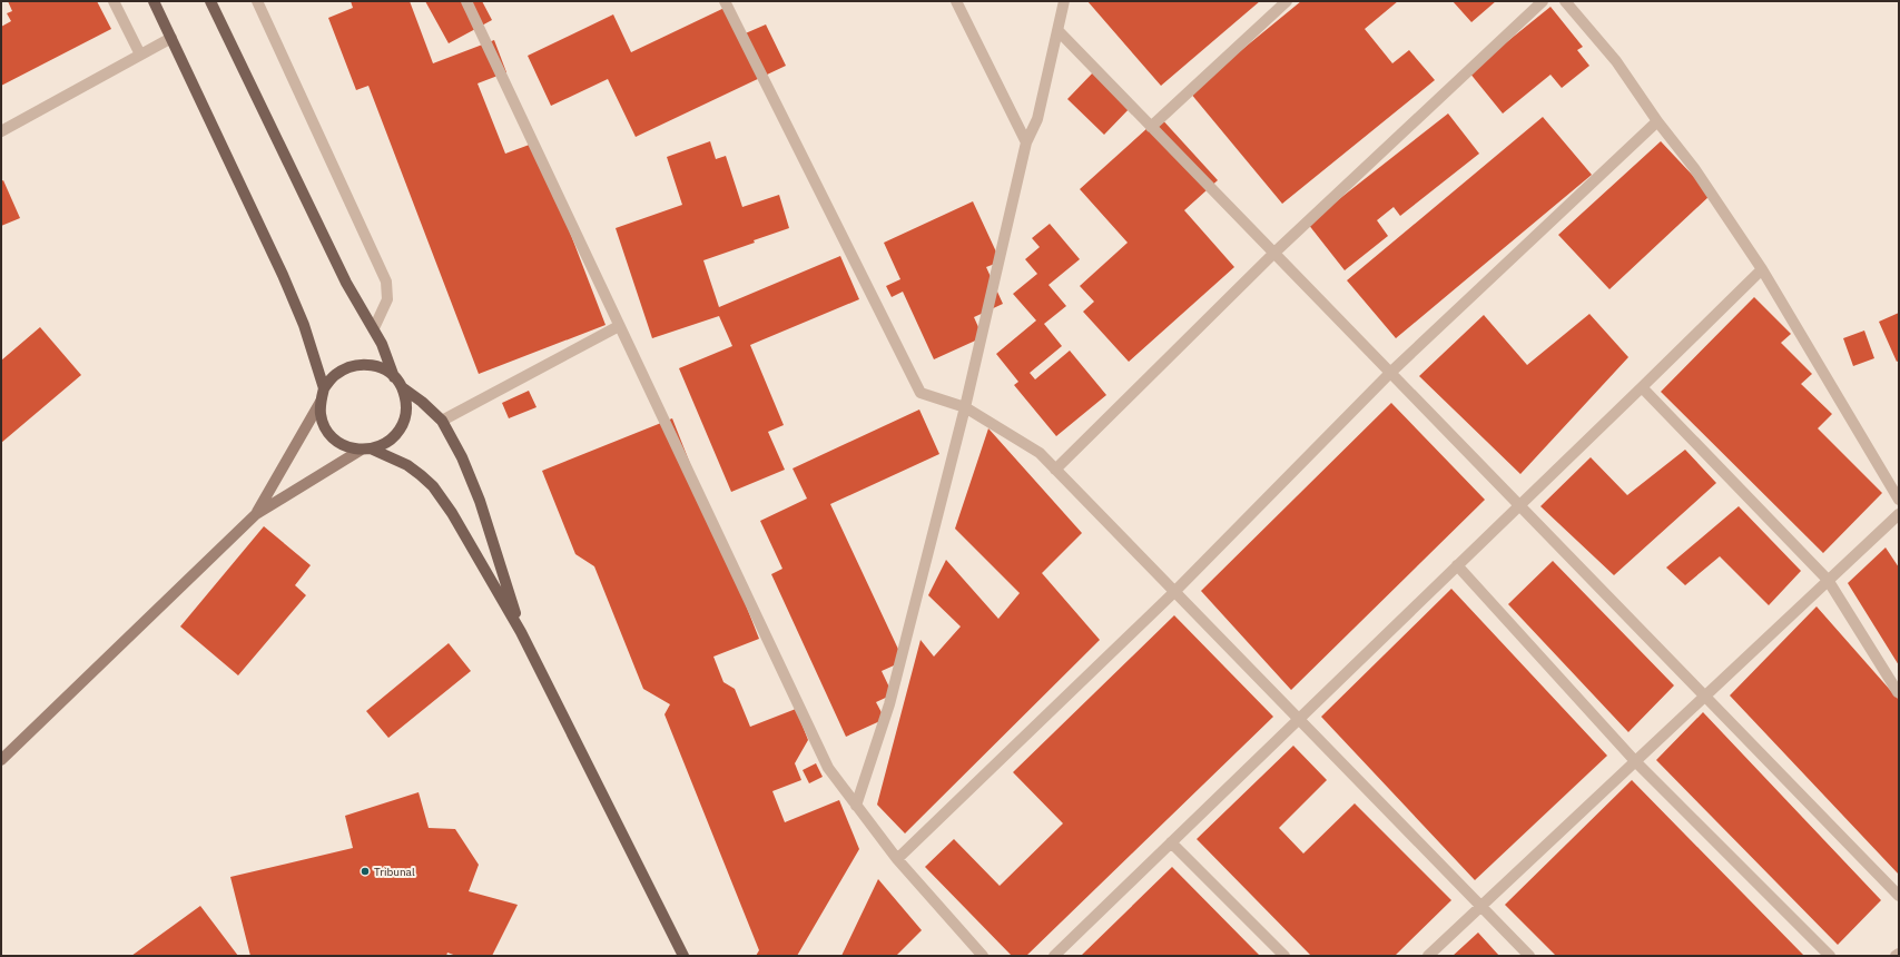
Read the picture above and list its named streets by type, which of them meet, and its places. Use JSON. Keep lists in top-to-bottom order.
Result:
{
  "places": ["Tribunal"]
}
